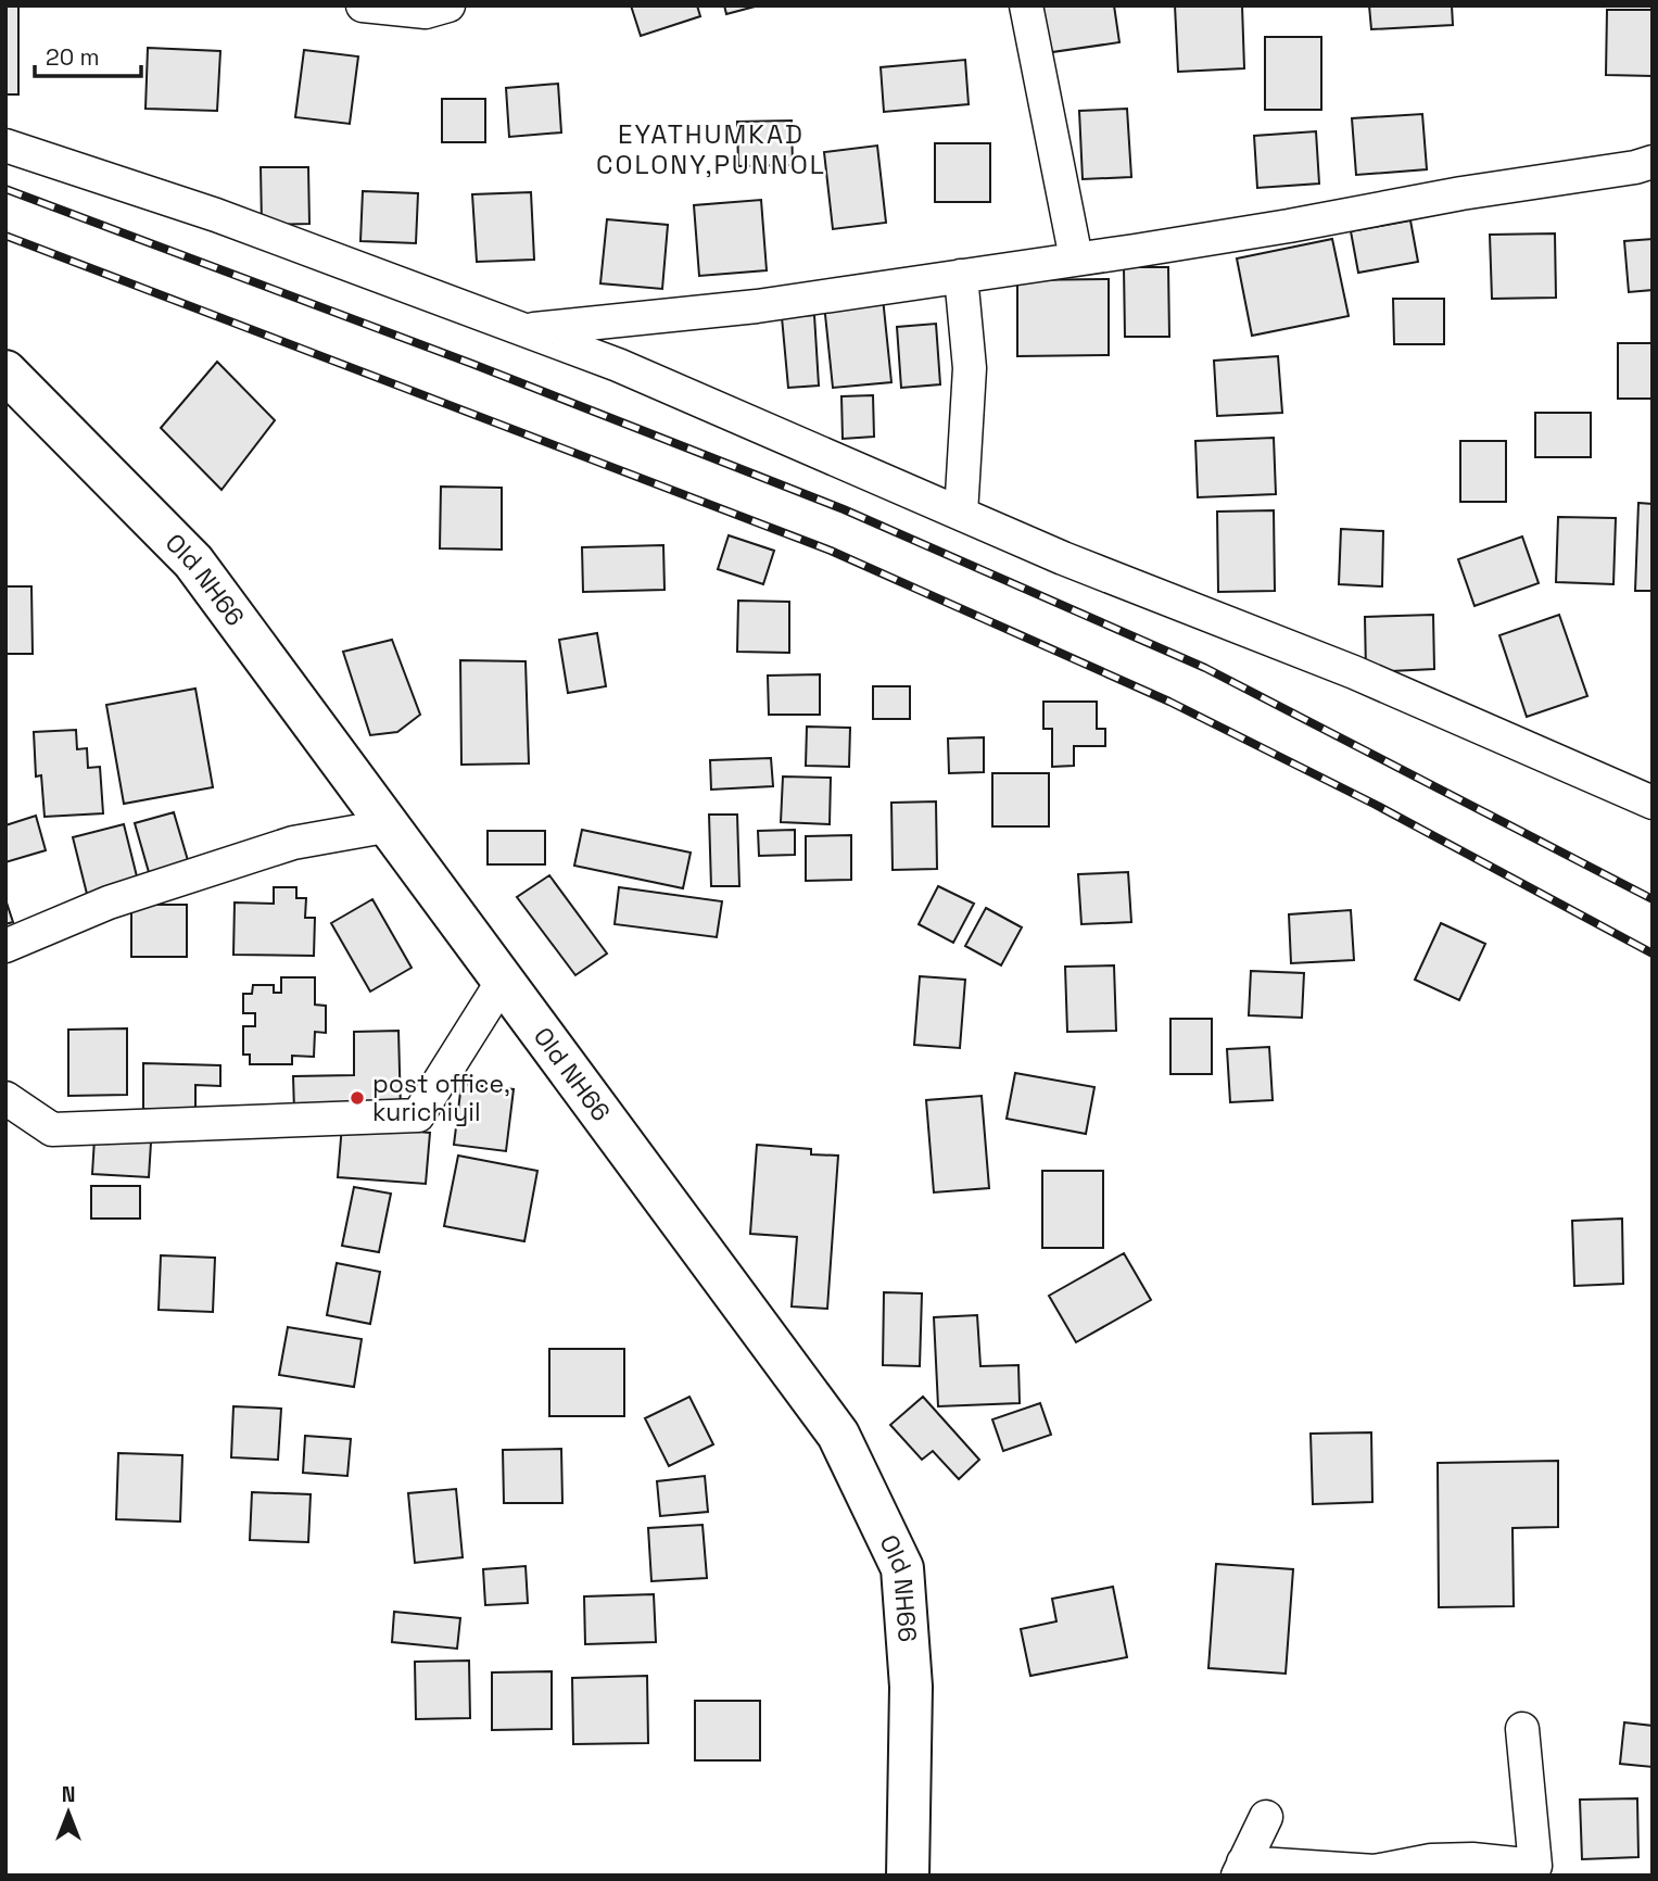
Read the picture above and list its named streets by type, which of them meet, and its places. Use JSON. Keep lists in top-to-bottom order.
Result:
{
  "streets": {
    "main road": ["Old NH66"]
  },
  "districts": ["EYATHUMKAD COLONY,PUNNOL"],
  "places": ["post office, kurichiyil"],
  "scale_bar": "20 m",
  "north": "top"
}
